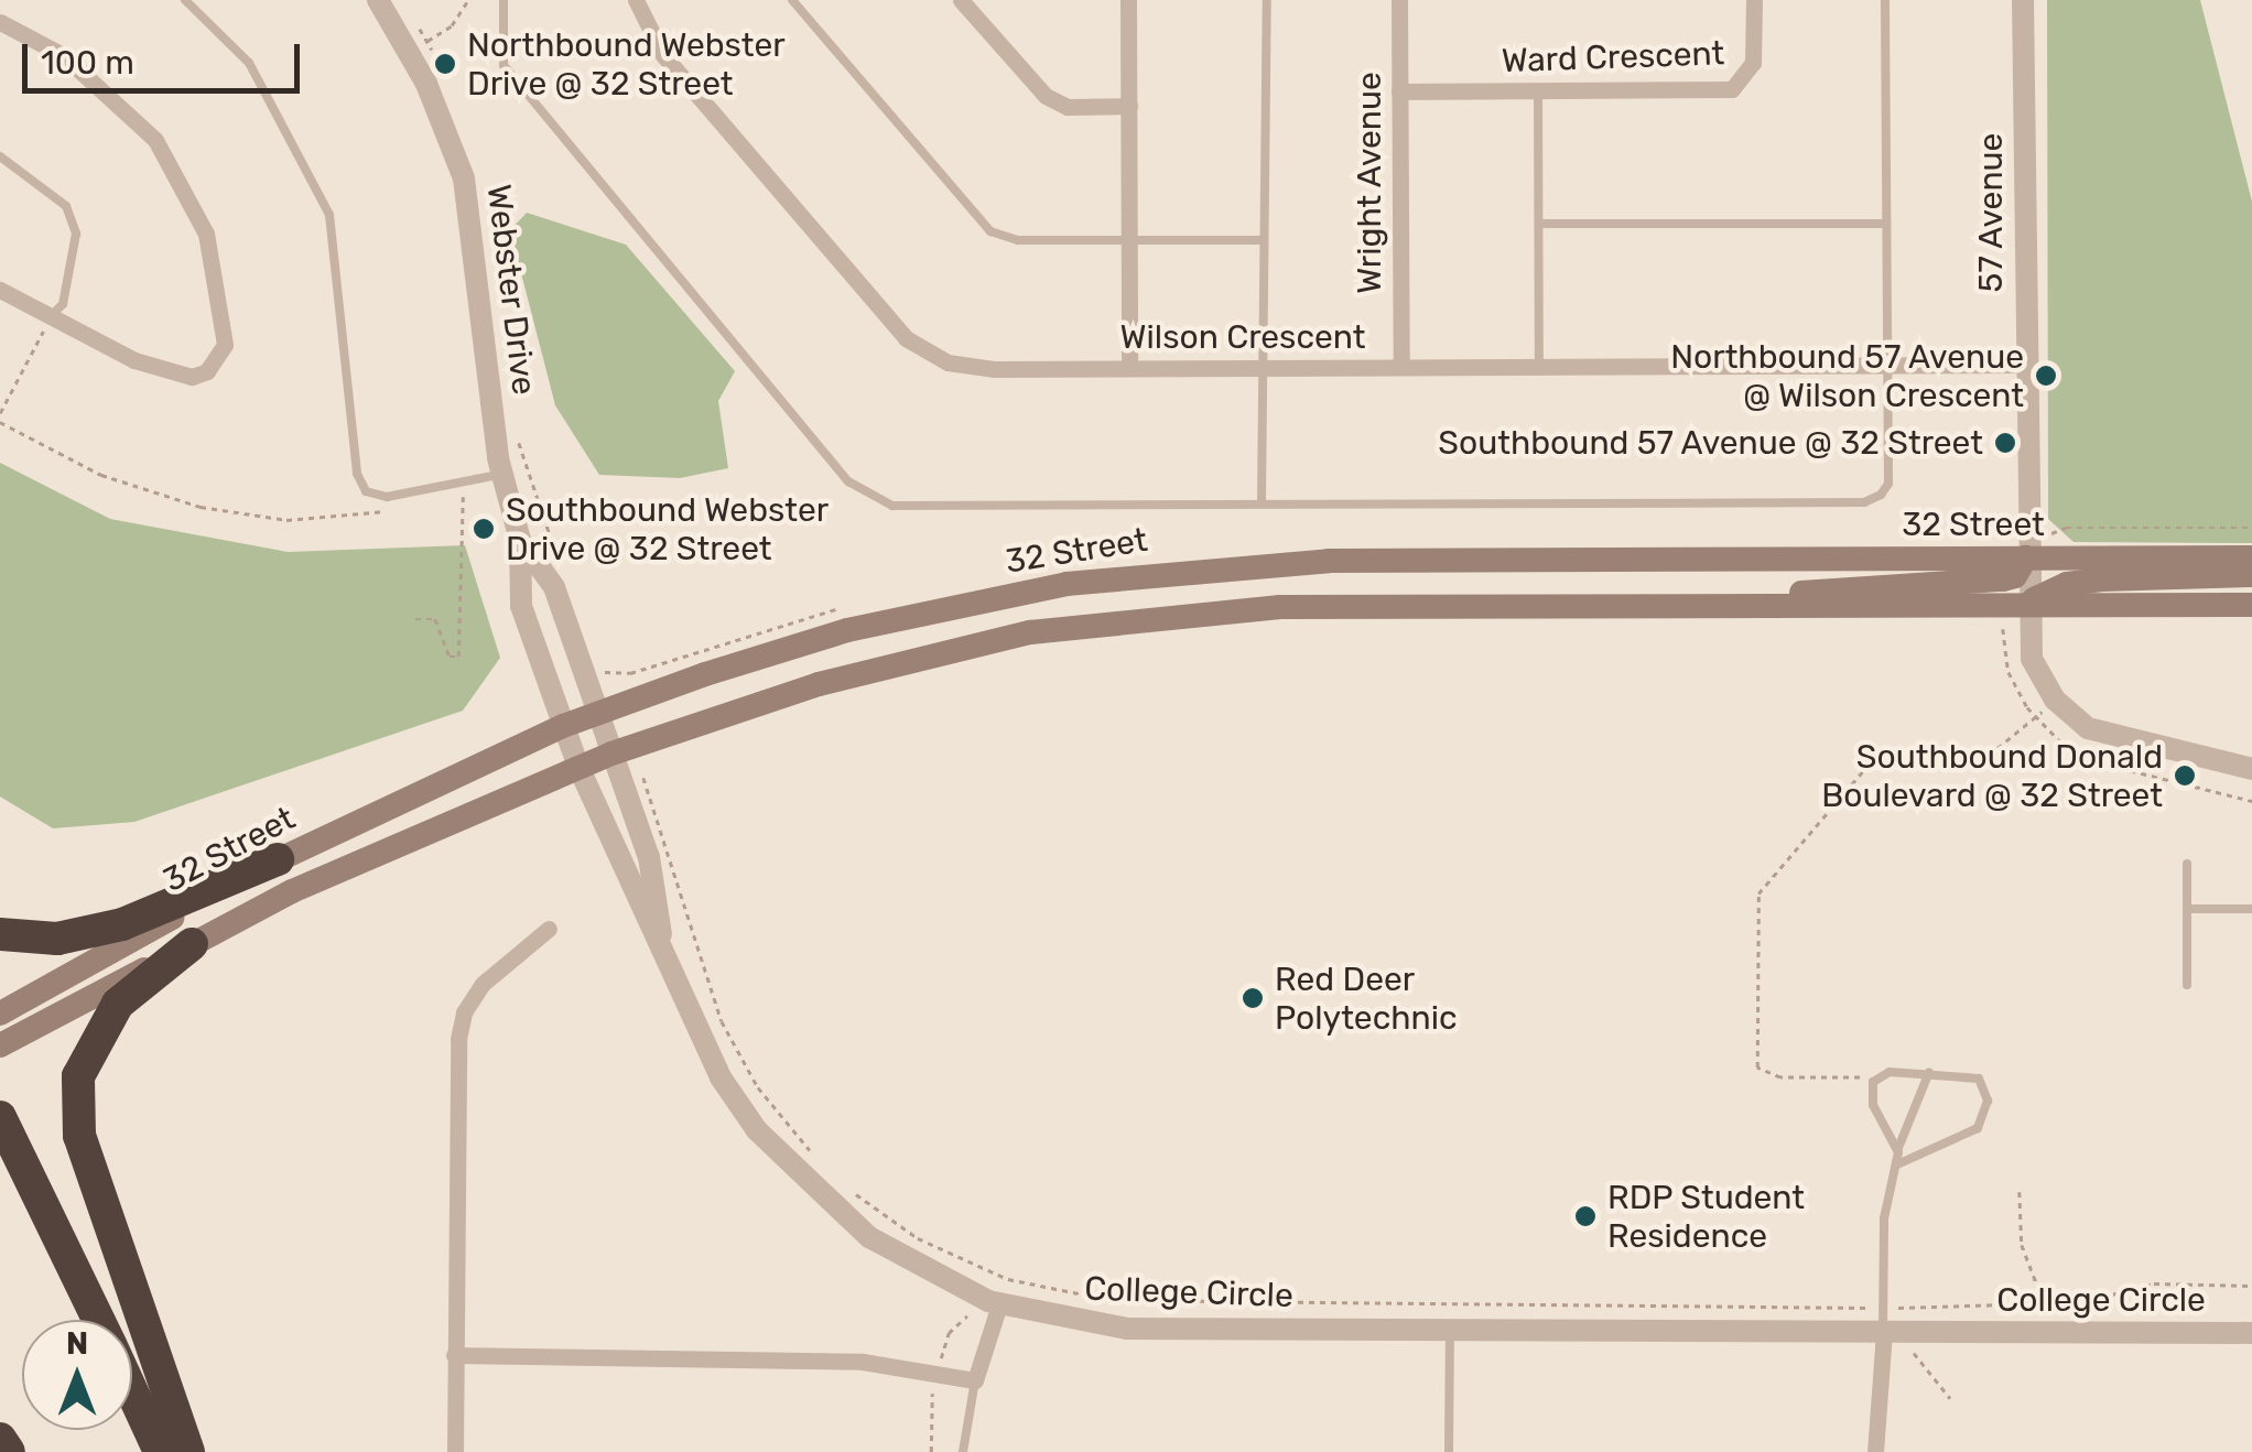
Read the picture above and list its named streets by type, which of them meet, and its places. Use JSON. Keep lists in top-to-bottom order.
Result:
{
  "streets": {
    "main road": ["32 Street"],
    "street": [
      "Ward Crescent",
      "Wright Avenue",
      "57 Avenue",
      "Webster Drive",
      "Wilson Crescent",
      "College Circle"
    ]
  },
  "crossings": [
    ["Ward Crescent", "Wright Avenue"],
    ["Wright Avenue", "Wilson Crescent"],
    ["57 Avenue", "Wilson Crescent"],
    ["57 Avenue", "32 Street"],
    ["Webster Drive", "32 Street"],
    ["Webster Drive", "College Circle"],
    ["32 Street", "College Circle"]
  ],
  "places": [
    "Northbound Webster Drive @ 32 Street",
    "Northbound 57 Avenue @ Wilson Crescent",
    "Southbound 57 Avenue @ 32 Street",
    "Southbound Webster Drive @ 32 Street",
    "Southbound Donald Boulevard @ 32 Street",
    "Red Deer Polytechnic",
    "RDP Student Residence"
  ],
  "scale_bar": "100 m",
  "north": "top"
}
